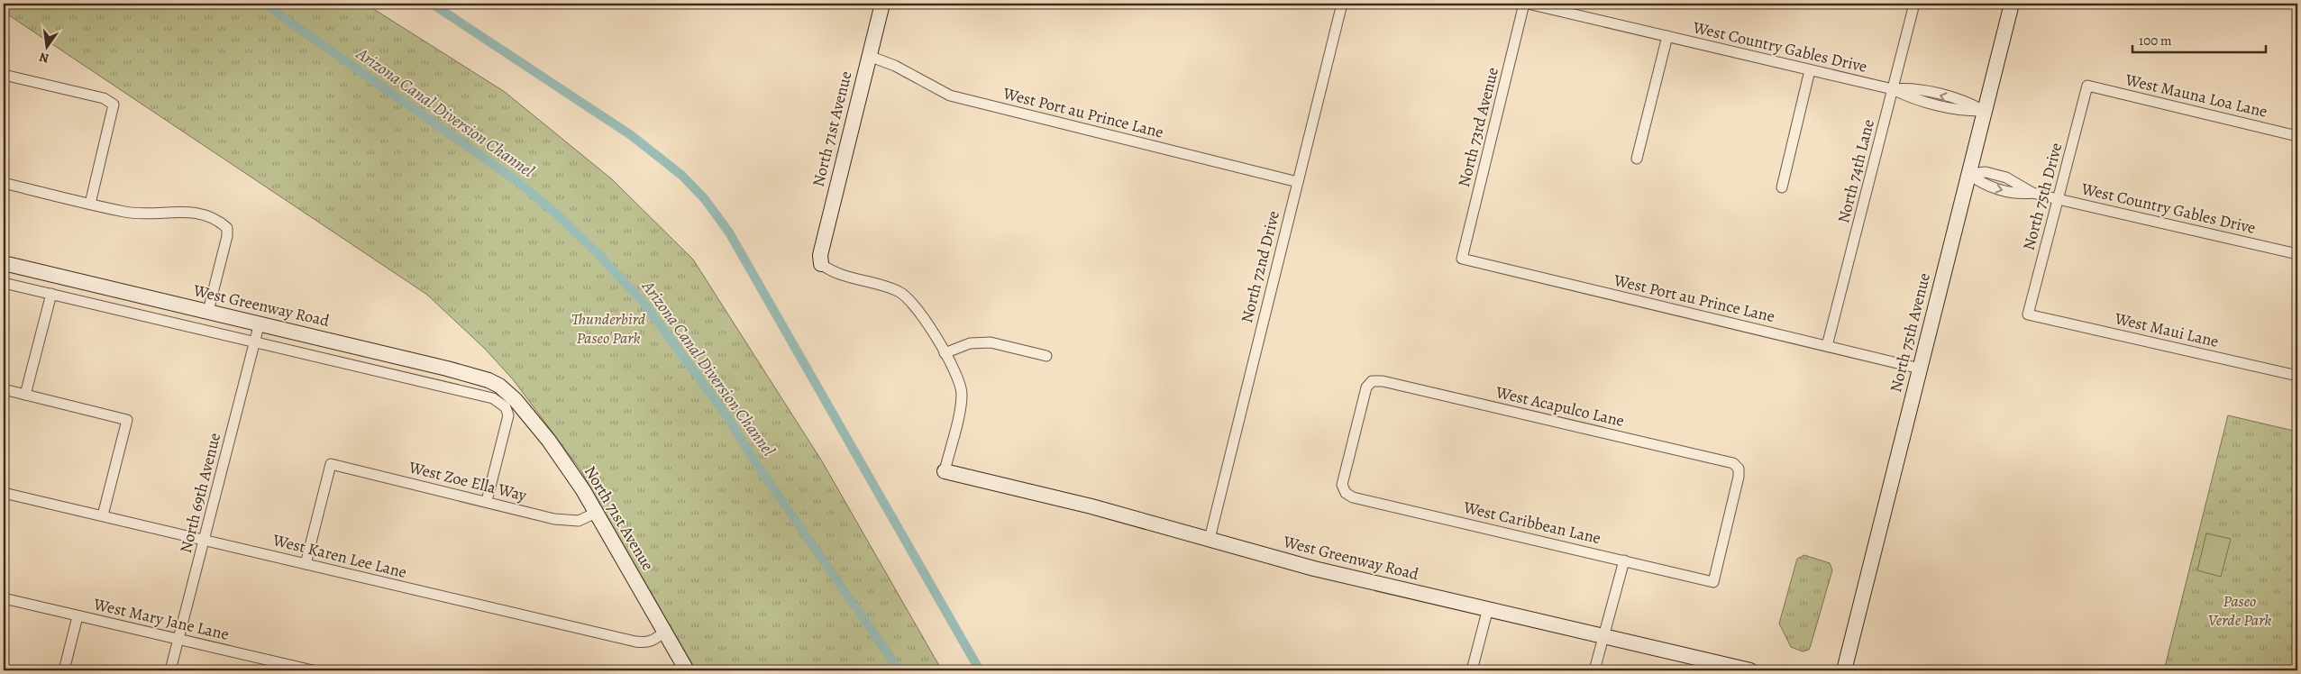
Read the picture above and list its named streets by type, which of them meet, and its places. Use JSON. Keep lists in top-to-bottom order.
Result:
{
  "streets": {
    "street": [
      "West Country Gables Drive",
      "West Mauna Loa Lane",
      "West Port au Prince Lane",
      "North 73rd Avenue",
      "North 71st Avenue",
      "North 74th Lane",
      "North 75th Drive",
      "North 72nd Drive",
      "West Greenway Road",
      "West Maui Lane",
      "North 75th Avenue",
      "West Acapulco Lane",
      "West Zoe Ella Way",
      "North 69th Avenue",
      "West Caribbean Lane",
      "West Karen Lee Lane",
      "West Mary Jane Lane"
    ]
  },
  "crossings": [
    ["West Country Gables Drive", "North 74th Lane"],
    ["West Country Gables Drive", "North 75th Drive"],
    ["West Country Gables Drive", "North 75th Avenue"],
    ["West Mauna Loa Lane", "North 75th Drive"],
    ["West Port au Prince Lane", "North 73rd Avenue"],
    ["West Port au Prince Lane", "North 71st Avenue"],
    ["West Port au Prince Lane", "North 74th Lane"],
    ["West Port au Prince Lane", "North 72nd Drive"],
    ["West Port au Prince Lane", "North 75th Avenue"],
    ["North 71st Avenue", "West Greenway Road"],
    ["North 71st Avenue", "West Zoe Ella Way"],
    ["North 71st Avenue", "West Karen Lee Lane"],
    ["North 75th Drive", "West Maui Lane"],
    ["North 72nd Drive", "West Greenway Road"],
    ["West Greenway Road", "North 69th Avenue"],
    ["West Acapulco Lane", "West Caribbean Lane"],
    ["West Zoe Ella Way", "West Karen Lee Lane"],
    ["North 69th Avenue", "West Karen Lee Lane"],
    ["North 69th Avenue", "West Mary Jane Lane"]
  ],
  "water": ["Arizona Canal Diversion Channel"],
  "parks": ["Thunderbird Paseo Park", "Paseo Verde Park"],
  "scale_bar": "100 m",
  "north": "bottom"
}
